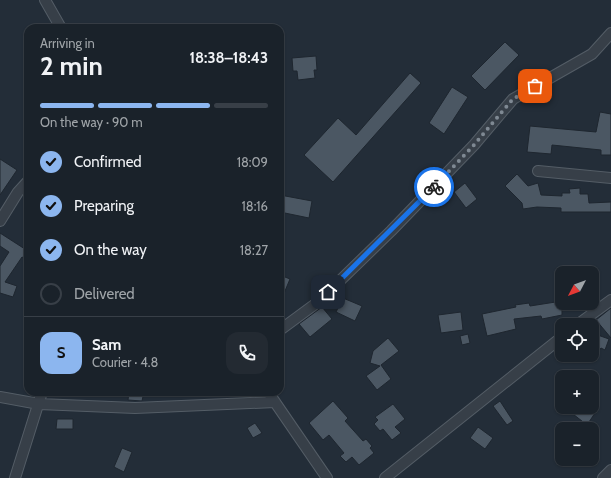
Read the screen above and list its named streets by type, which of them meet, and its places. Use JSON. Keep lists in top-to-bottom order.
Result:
{
  "north": "bottom left",
  "page": {
    "heading": ["2 min", "Arriving in", "18:38–18:43"],
    "panel": ["Sam", "Courier · 4.8"],
    "bar": "On the way · 90 m",
    "list": [
      ["Confirmed", "18:09"],
      ["Preparing", "18:16"],
      ["On the way", "18:27"],
      "Delivered"
    ],
    "map_buttons": ["+", "−"],
    "round": "S"
  }
}
